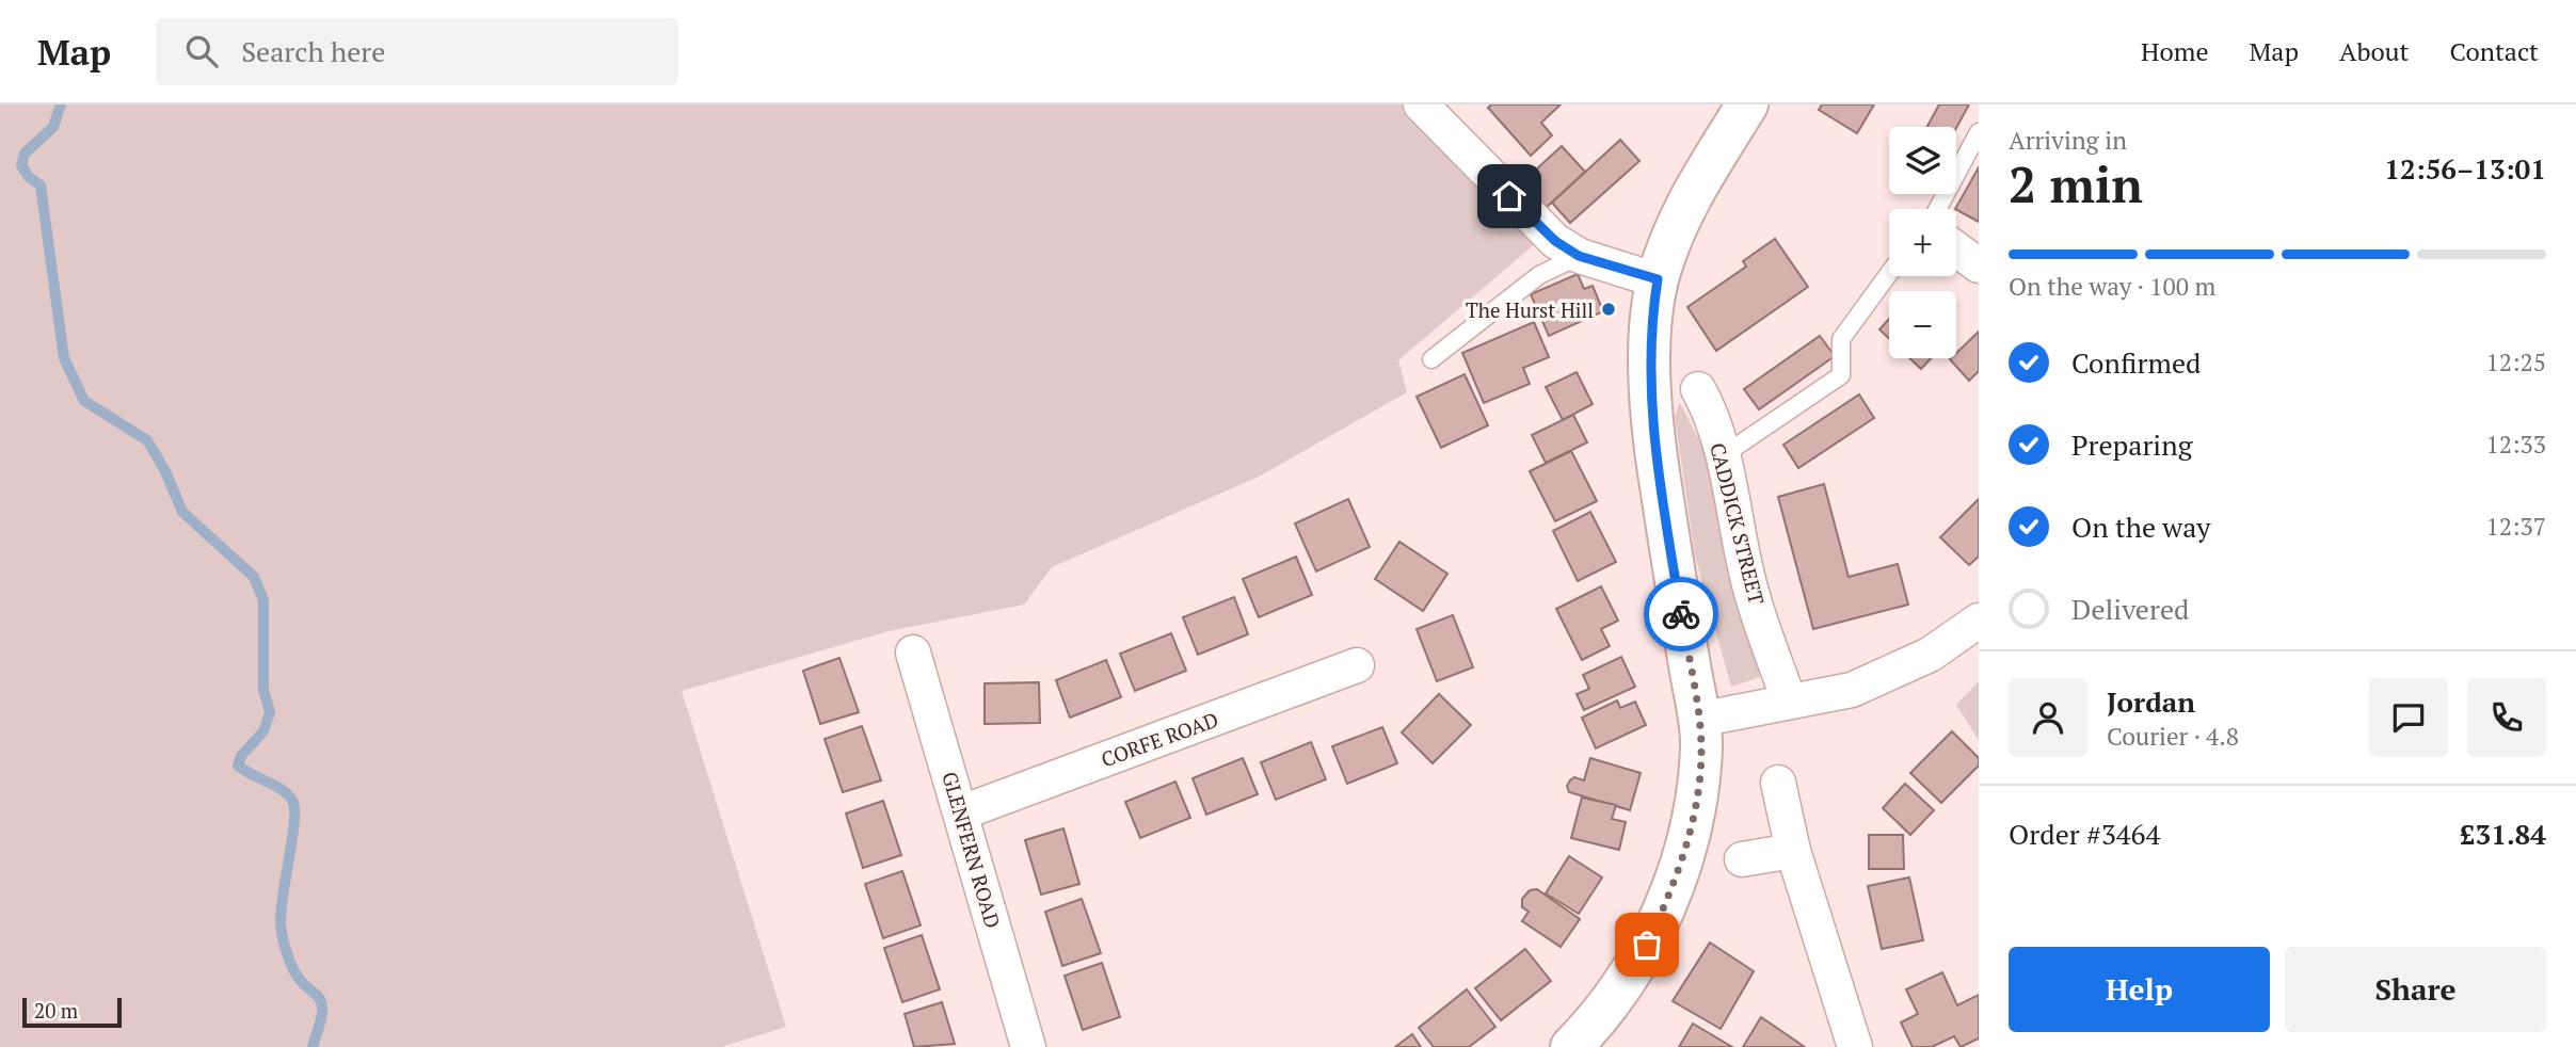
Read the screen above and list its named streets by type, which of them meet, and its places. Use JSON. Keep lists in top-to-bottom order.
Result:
{
  "streets": {
    "street": ["CADDICK STREET", "CORFE ROAD", "GLENFERN ROAD"]
  },
  "crossings": [
    ["CORFE ROAD", "GLENFERN ROAD"]
  ],
  "places": ["The Hurst Hill"],
  "scale_bar": "20 m",
  "page": {
    "header": "Map",
    "search": "Search here",
    "nav": [
      "Home",
      "Map",
      "About",
      "Contact"
    ],
    "heading": ["2 min", "Arriving in", "12:56–13:01"],
    "panel": [
      "Jordan",
      "Courier · 4.8",
      "Order #3464",
      "£31.84"
    ],
    "map_buttons": ["+", "−"],
    "bar": "On the way · 100 m",
    "list": [
      ["Confirmed", "12:25"],
      ["Preparing", "12:33"],
      ["On the way", "12:37"],
      "Delivered"
    ],
    "buttons": ["Help", "Share"],
    "scale": "20 m"
  }
}
